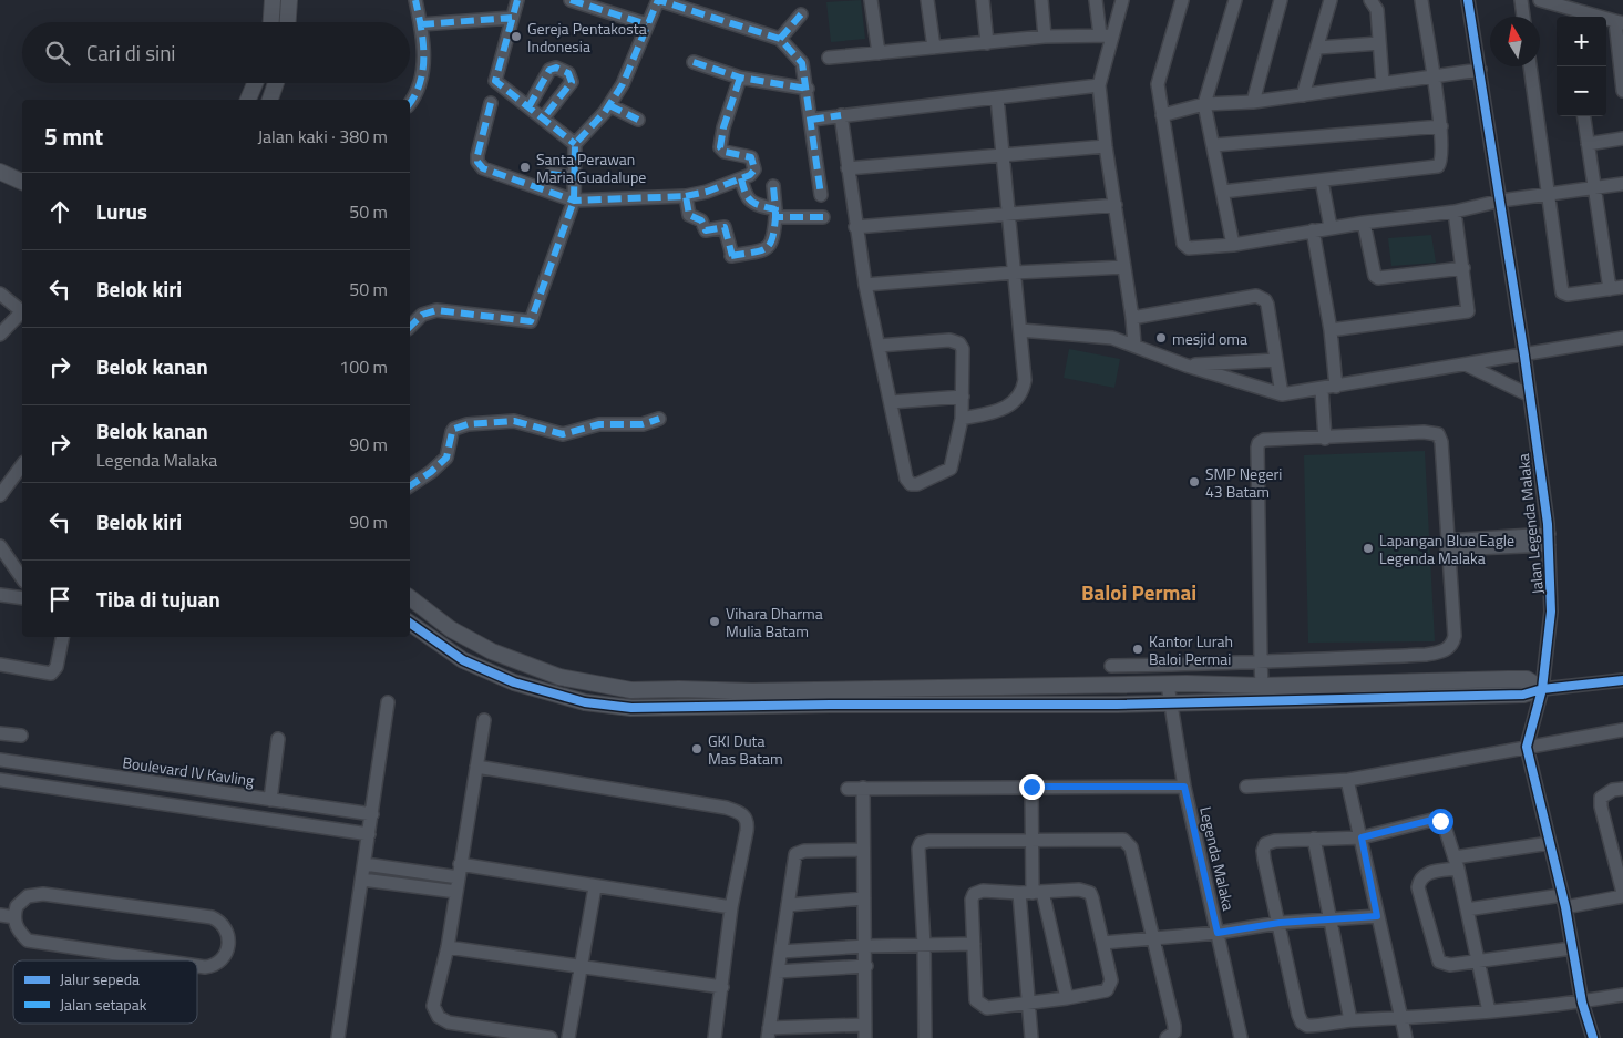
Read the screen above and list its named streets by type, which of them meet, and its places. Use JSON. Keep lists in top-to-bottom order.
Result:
{
  "streets": {
    "street": ["Jalan Legenda Malaka", "Boulevard IV Kavling", "Legenda Malaka"]
  },
  "districts": ["Baloi Permai"],
  "places": [
    "Gereja Pentakosta Indonesia",
    "Santa Perawan Maria Guadalupe",
    "mesjid oma",
    "SMP Negeri 43 Batam",
    "Lapangan Blue Eagle Legenda Malaka",
    "Vihara Dharma Mulia Batam",
    "Kantor Lurah Baloi Permai",
    "GKI Duta Mas Batam"
  ],
  "legend": ["Jalur sepeda", "Jalan setapak"],
  "north": "top",
  "page": {
    "map_buttons": ["+", "−"],
    "search": "Cari di sini",
    "heading": ["5 mnt", "Jalan kaki · 380 m"],
    "list": [
      ["Lurus", "50 m"],
      ["Belok kiri", "50 m"],
      ["Belok kanan", "100 m"],
      ["Belok kanan", "Legenda Malaka", "90 m"],
      ["Belok kiri", "90 m"],
      "Tiba di tujuan"
    ]
  }
}
